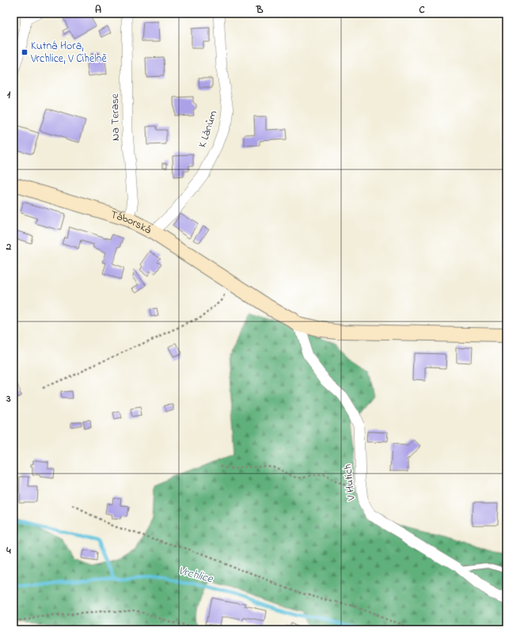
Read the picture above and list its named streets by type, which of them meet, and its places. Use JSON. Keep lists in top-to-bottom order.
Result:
{
  "streets": {
    "street": [
      "Na Terase",
      "K Lánům",
      "Táborská",
      "V Hutích"
    ]
  },
  "crossings": [
    ["Na Terase", "Táborská"],
    ["K Lánům", "Táborská"],
    ["Táborská", "V Hutích"]
  ],
  "water": ["Vrchlice"],
  "places": {
    "transit": ["Kutná Hora, Vrchlice, V Cihelně"]
  },
  "grid": {
    "columns": ["A", "B", "C"],
    "rows": [
      "1",
      "2",
      "3",
      "4"
    ]
  }
}
